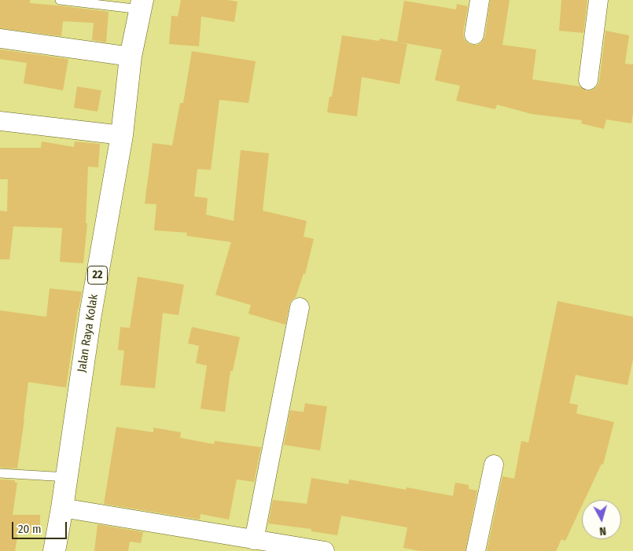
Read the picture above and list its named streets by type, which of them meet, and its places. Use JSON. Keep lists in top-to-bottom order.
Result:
{
  "streets": {
    "highway": ["22", "Jalan Raya Kolak"]
  },
  "scale_bar": "20 m",
  "north": "bottom"
}
